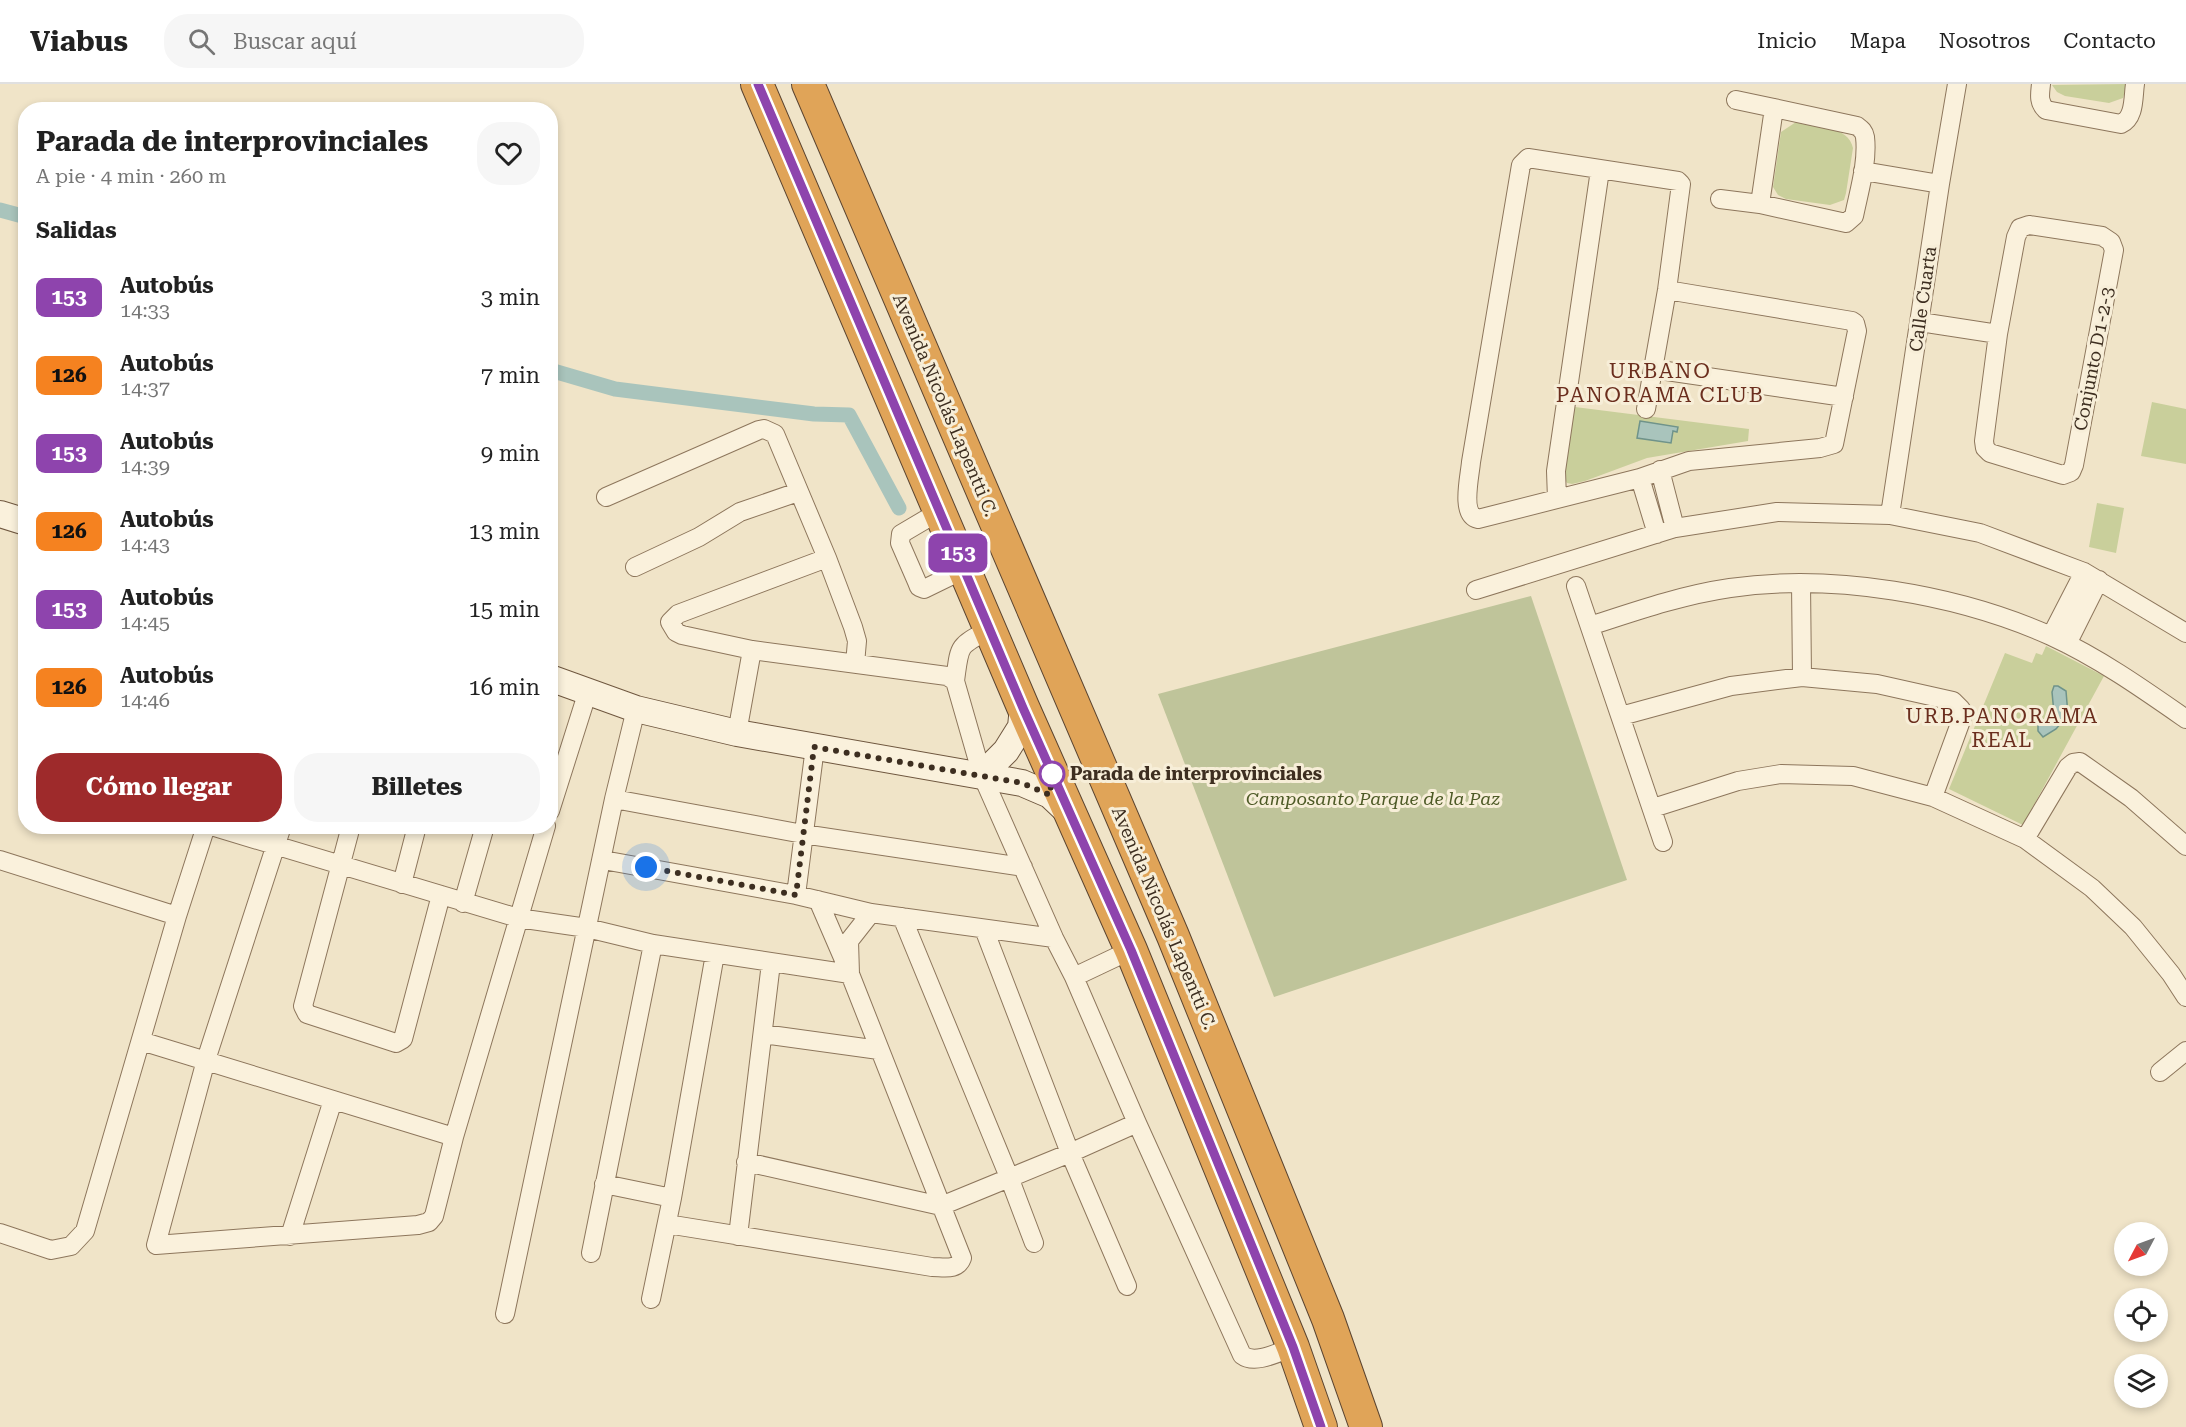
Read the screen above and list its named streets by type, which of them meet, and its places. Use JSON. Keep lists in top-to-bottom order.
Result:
{
  "streets": {
    "highway": ["Avenida Nicolás Lapentti C."],
    "street": ["Calle Cuarta", "Conjunto D1-2-3"]
  },
  "districts": ["URBANO PANORAMA CLUB", "URB.PANORAMA REAL"],
  "parks": ["Camposanto Parque de la Paz"],
  "places": ["Parada de interprovinciales"],
  "lines": ["bus line 153"],
  "north": "bottom left",
  "page": {
    "header": "Viabus",
    "search": "Buscar aquí",
    "nav": [
      "Inicio",
      "Mapa",
      "Nosotros",
      "Contacto"
    ],
    "on_map": "153",
    "heading": [
      ["Parada de interprovinciales", "A pie · 4 min · 260 m"],
      "Salidas"
    ],
    "list": [
      {
        "mark": "153",
        "name": "Autobús",
        "note": "14:33",
        "value": "3 min"
      },
      {
        "mark": "126",
        "name": "Autobús",
        "note": "14:37",
        "value": "7 min"
      },
      {
        "mark": "153",
        "name": "Autobús",
        "note": "14:39",
        "value": "9 min"
      },
      {
        "mark": "126",
        "name": "Autobús",
        "note": "14:43",
        "value": "13 min"
      },
      {
        "mark": "153",
        "name": "Autobús",
        "note": "14:45",
        "value": "15 min"
      },
      {
        "mark": "126",
        "name": "Autobús",
        "note": "14:46",
        "value": "16 min"
      }
    ],
    "buttons": ["Cómo llegar", "Billetes"]
  }
}
